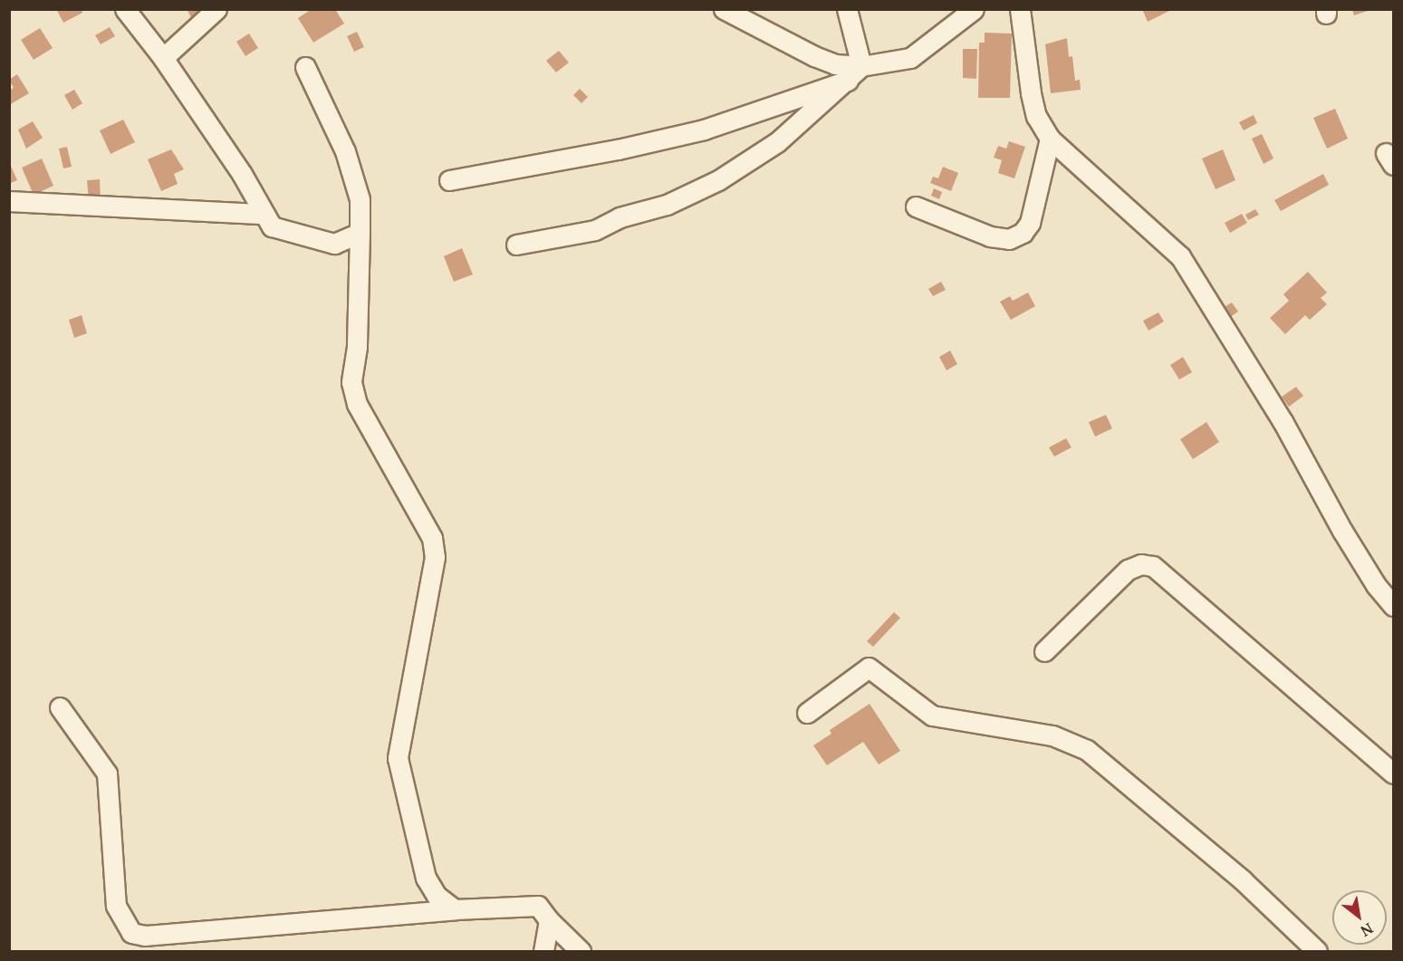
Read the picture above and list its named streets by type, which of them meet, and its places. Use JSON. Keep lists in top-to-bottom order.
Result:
{
  "north": "bottom right"
}
